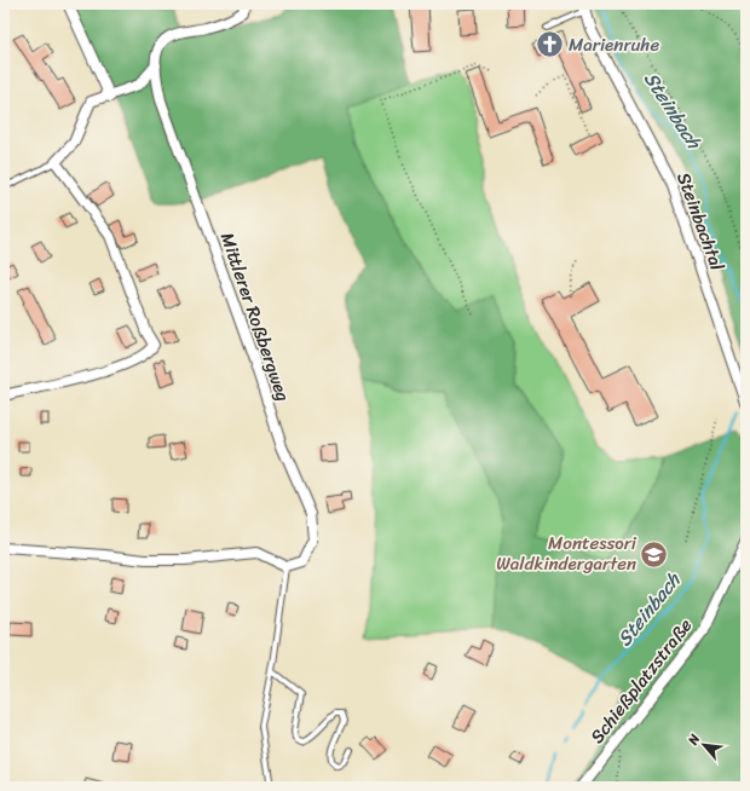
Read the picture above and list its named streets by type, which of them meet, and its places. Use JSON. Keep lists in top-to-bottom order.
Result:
{
  "streets": {
    "street": ["Steinbachtal", "Mittlerer Roßbergweg", "Schießplatzstraße"]
  },
  "water": ["Steinbach"],
  "places": {
    "church": ["Marienruhe"],
    "school or university": ["Montessori Waldkindergarten"]
  },
  "north": "top left"
}
